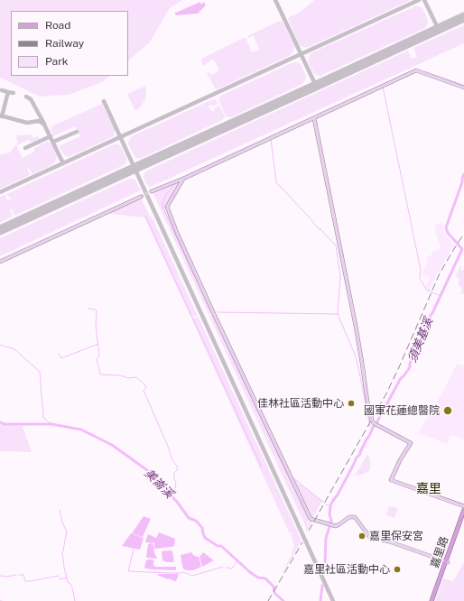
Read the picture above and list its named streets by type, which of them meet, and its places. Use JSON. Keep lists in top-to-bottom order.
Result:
{
  "streets": {
    "main road": ["嘉里路"]
  },
  "districts": ["嘉里"],
  "water": ["須美基溪", "美崙溪"],
  "places": [
    "佳林社區活動中心",
    "國軍花蓮總醫院",
    "嘉里保安宮",
    "嘉里社區活動中心"
  ],
  "legend": ["Road", "Railway", "Park"]
}
